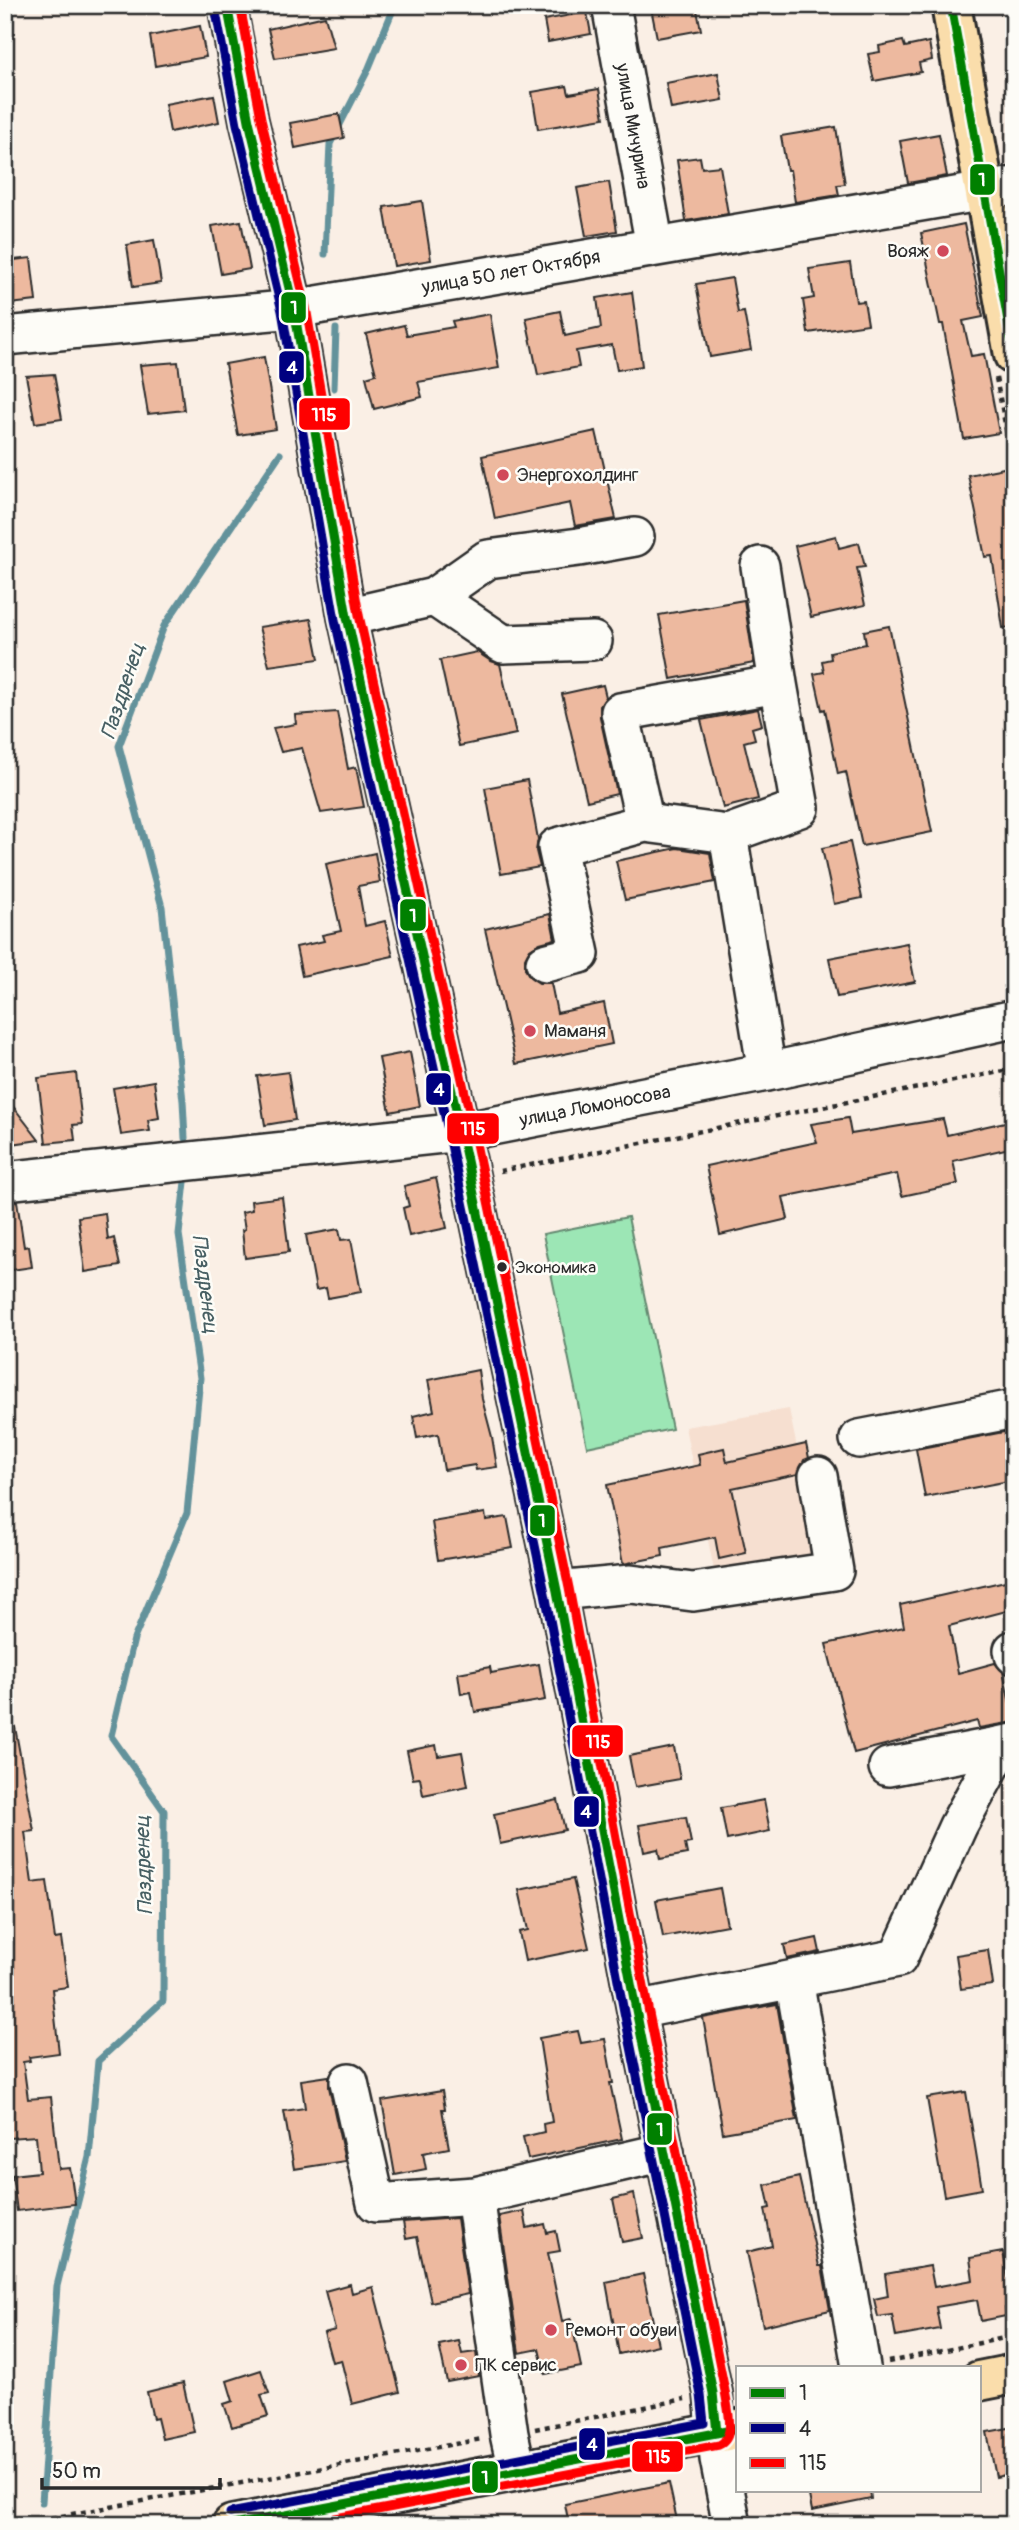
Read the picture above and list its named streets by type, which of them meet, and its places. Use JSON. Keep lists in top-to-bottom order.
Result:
{
  "streets": {
    "street": ["улица Мичурина", "улица 50 лет Октября", "улица Ломоносова"]
  },
  "crossings": [
    ["улица Мичурина", "улица 50 лет Октября"]
  ],
  "water": ["Паздренец"],
  "places": [
    "Вояж",
    "Энергохолдинг",
    "Маманя",
    "Экономика",
    "Ремонт обуви",
    "ПК сервис"
  ],
  "lines": ["transit line 1", "transit line 115", "transit line 4"],
  "legend": ["1", "4", "115"],
  "scale_bar": "50 m"
}
